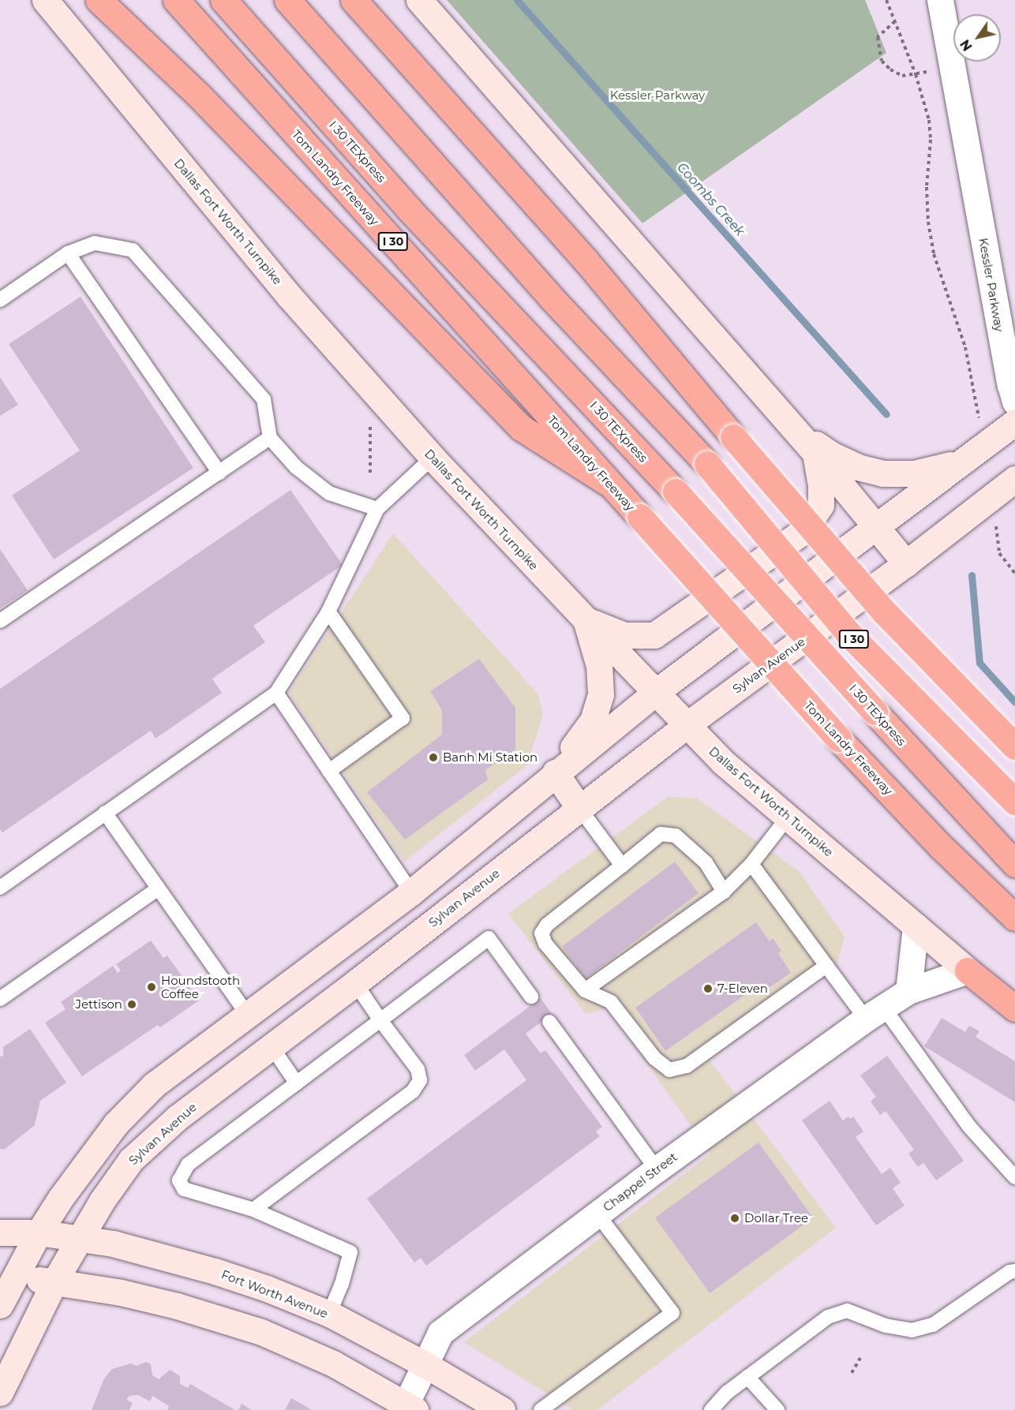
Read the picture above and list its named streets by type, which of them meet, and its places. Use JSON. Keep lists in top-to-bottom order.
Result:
{
  "streets": {
    "highway": ["I 30 TEXpress", "Tom Landry Freeway", "I 30"],
    "main road": ["Dallas Fort Worth Turnpike", "Sylvan Avenue", "Fort Worth Avenue"],
    "street": ["Kessler Parkway", "Chappel Street"]
  },
  "crossings": [
    ["Dallas Fort Worth Turnpike", "Sylvan Avenue"],
    ["Dallas Fort Worth Turnpike", "Chappel Street"],
    ["Sylvan Avenue", "Fort Worth Avenue"],
    ["Chappel Street", "Fort Worth Avenue"]
  ],
  "water": ["Coombs Creek"],
  "parks": ["Kessler Parkway"],
  "places": [
    "Banh Mi Station",
    "Houndstooth Coffee",
    "7-Eleven",
    "Jettison",
    "Dollar Tree"
  ],
  "north": "bottom left"
}
